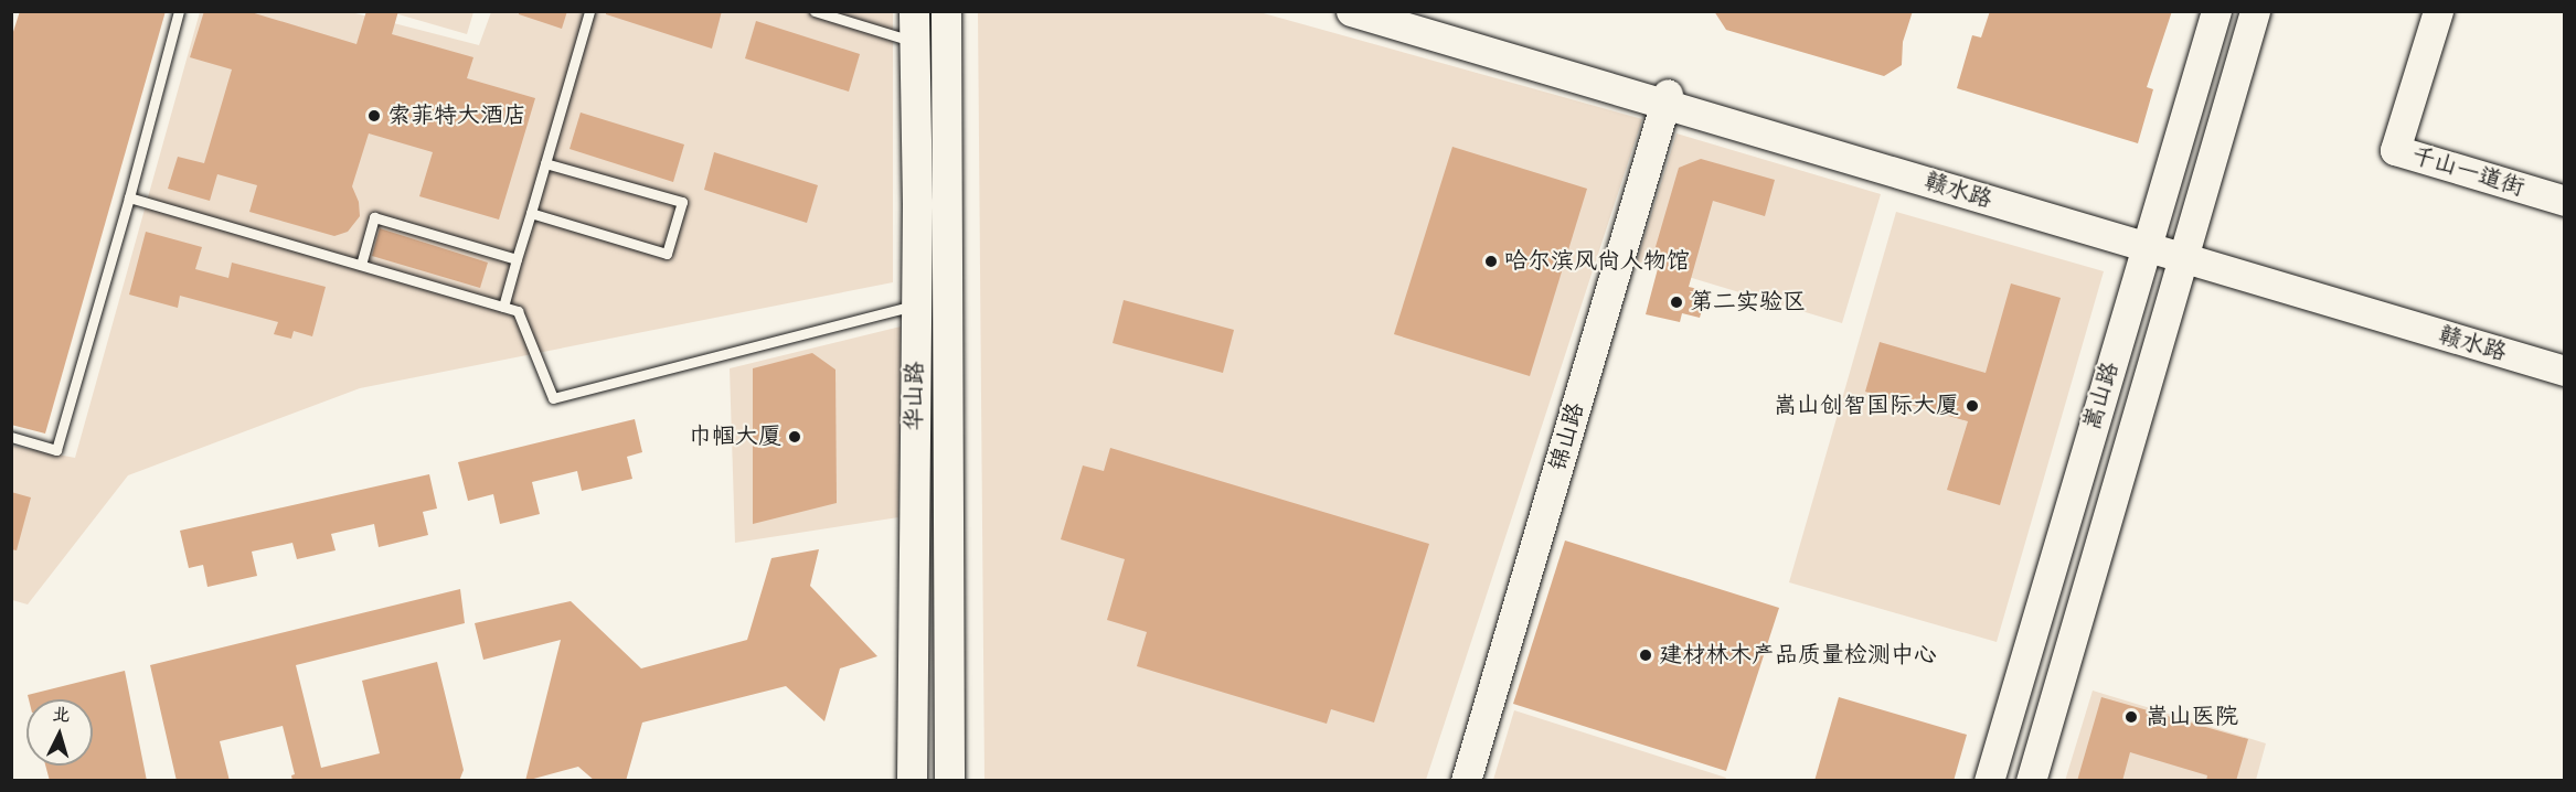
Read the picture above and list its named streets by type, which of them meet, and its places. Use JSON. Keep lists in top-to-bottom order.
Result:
{
  "streets": {
    "main road": [
      "千山一道街",
      "赣水路",
      "华山路",
      "嵩山路",
      "锦山路"
    ]
  },
  "crossings": [
    ["赣水路", "嵩山路"],
    ["赣水路", "锦山路"]
  ],
  "places": [
    "索菲特大酒店",
    "哈尔滨风尚人物馆",
    "第二实验区",
    "嵩山创智国际大厦",
    "巾帼大厦",
    "建材林木产品质量检测中心",
    "嵩山医院"
  ],
  "north": "top"
}
